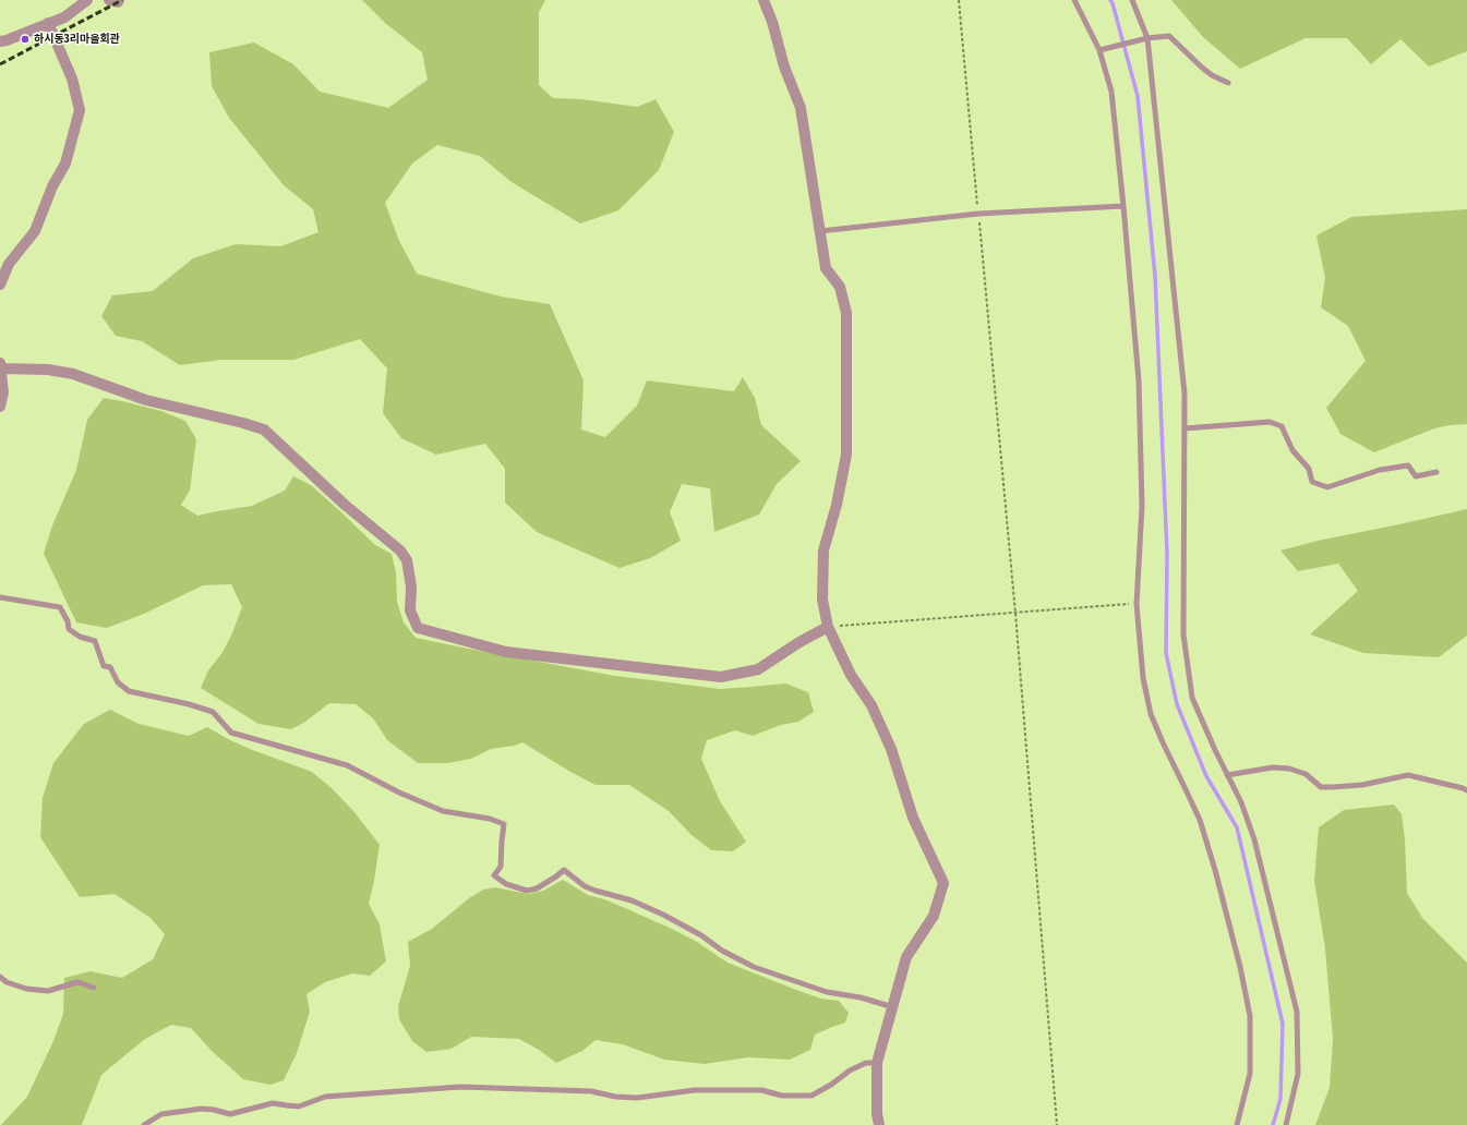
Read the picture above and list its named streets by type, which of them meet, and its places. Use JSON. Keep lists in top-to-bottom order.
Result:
{
  "places": ["하시동3리마을회관"]
}
